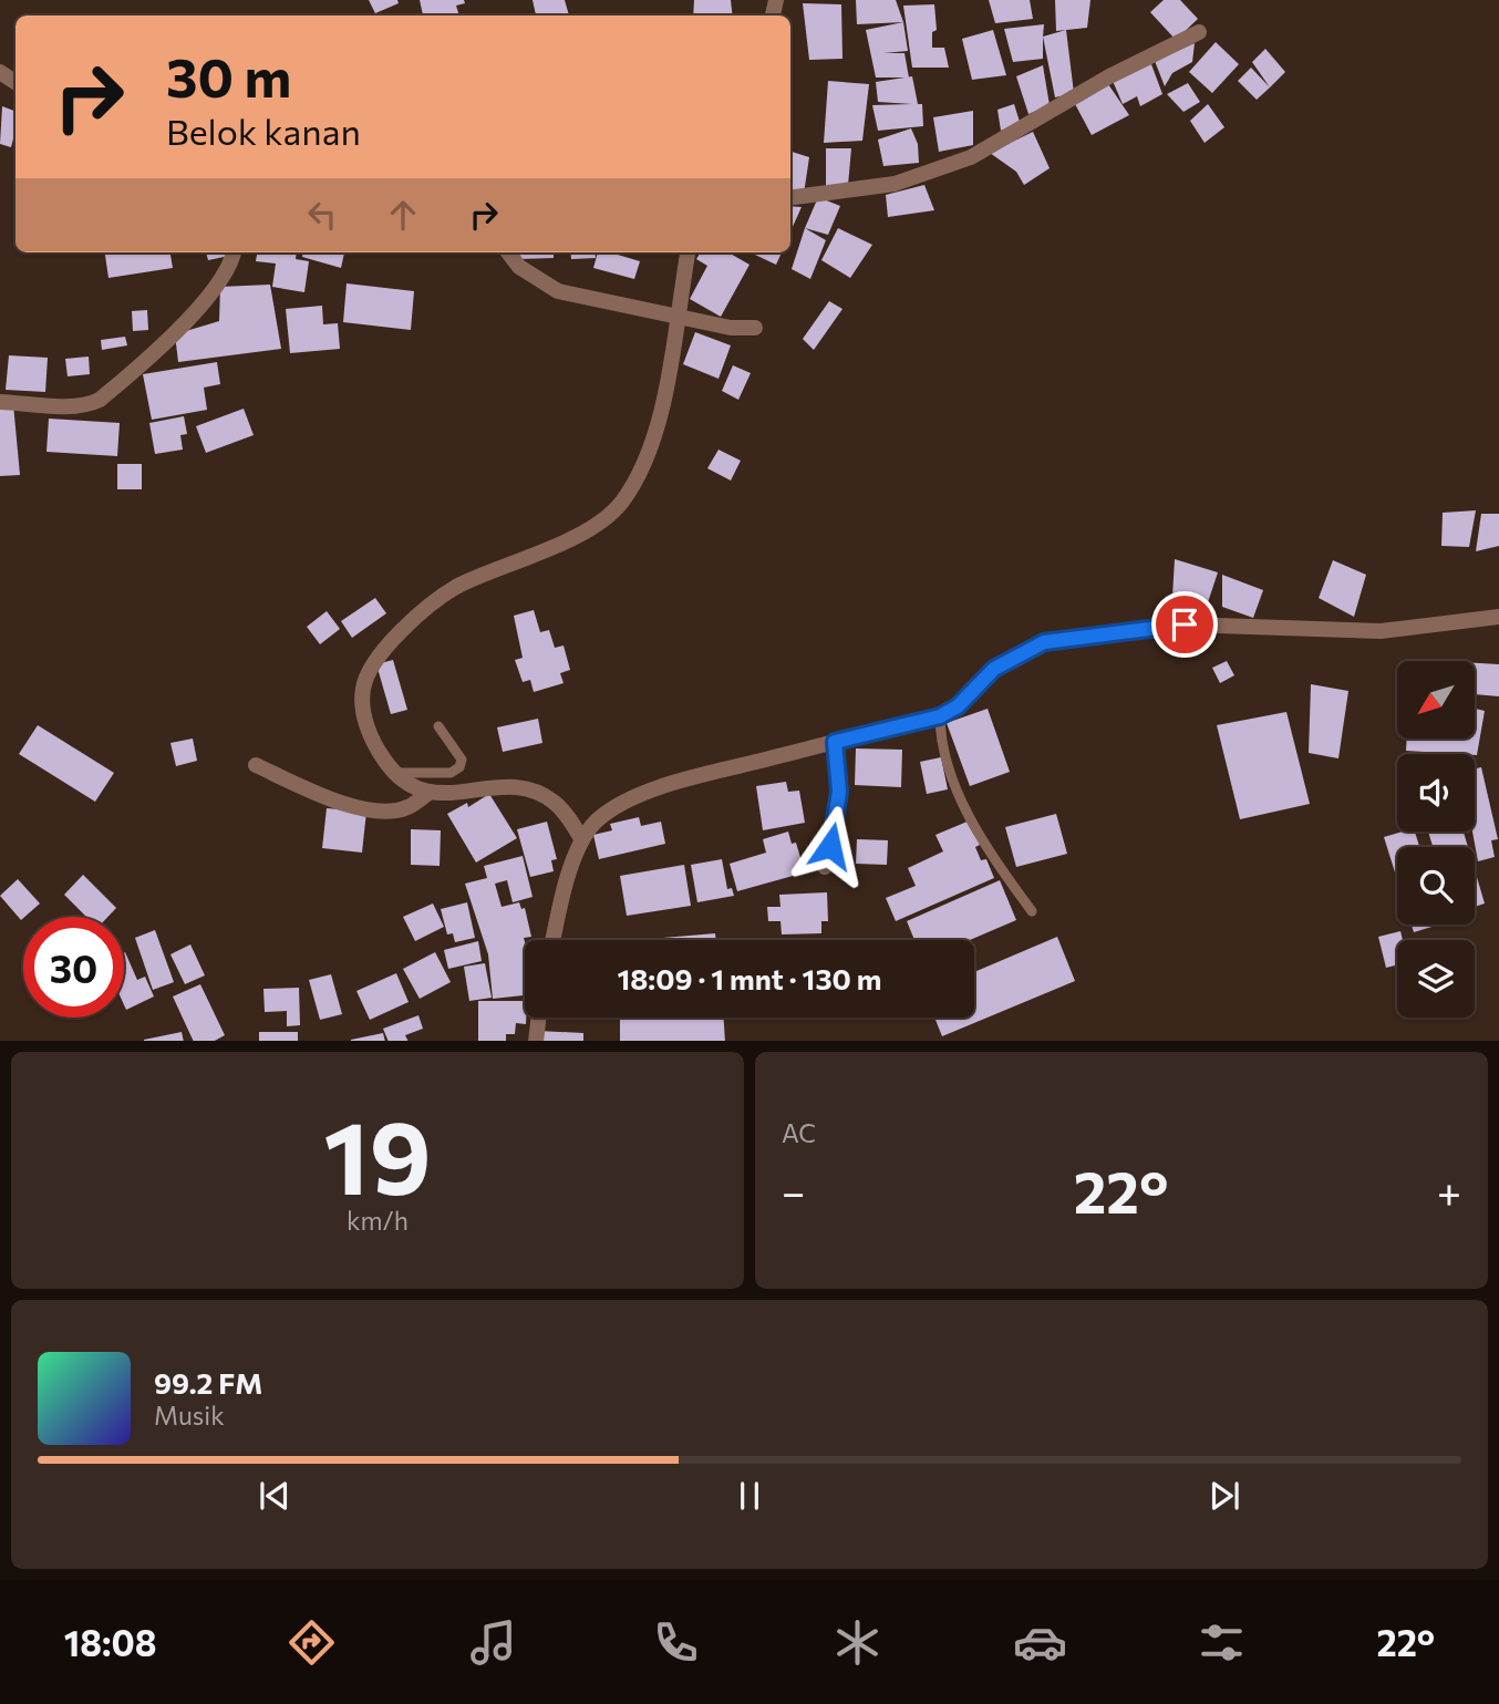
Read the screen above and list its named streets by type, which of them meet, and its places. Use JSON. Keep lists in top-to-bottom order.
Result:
{
  "north": "bottom left",
  "page": {
    "turn": ["30 m", "Belok kanan"],
    "limit": "30",
    "trip": "18:09 · 1 mnt · 130 m",
    "tile": [
      ["19", "km/h"],
      "AC"
    ],
    "heat": ["−", "22°", "+"],
    "song": ["99.2 FM", "Musik"],
    "tabs": ["18:08", "22°"]
  }
}
